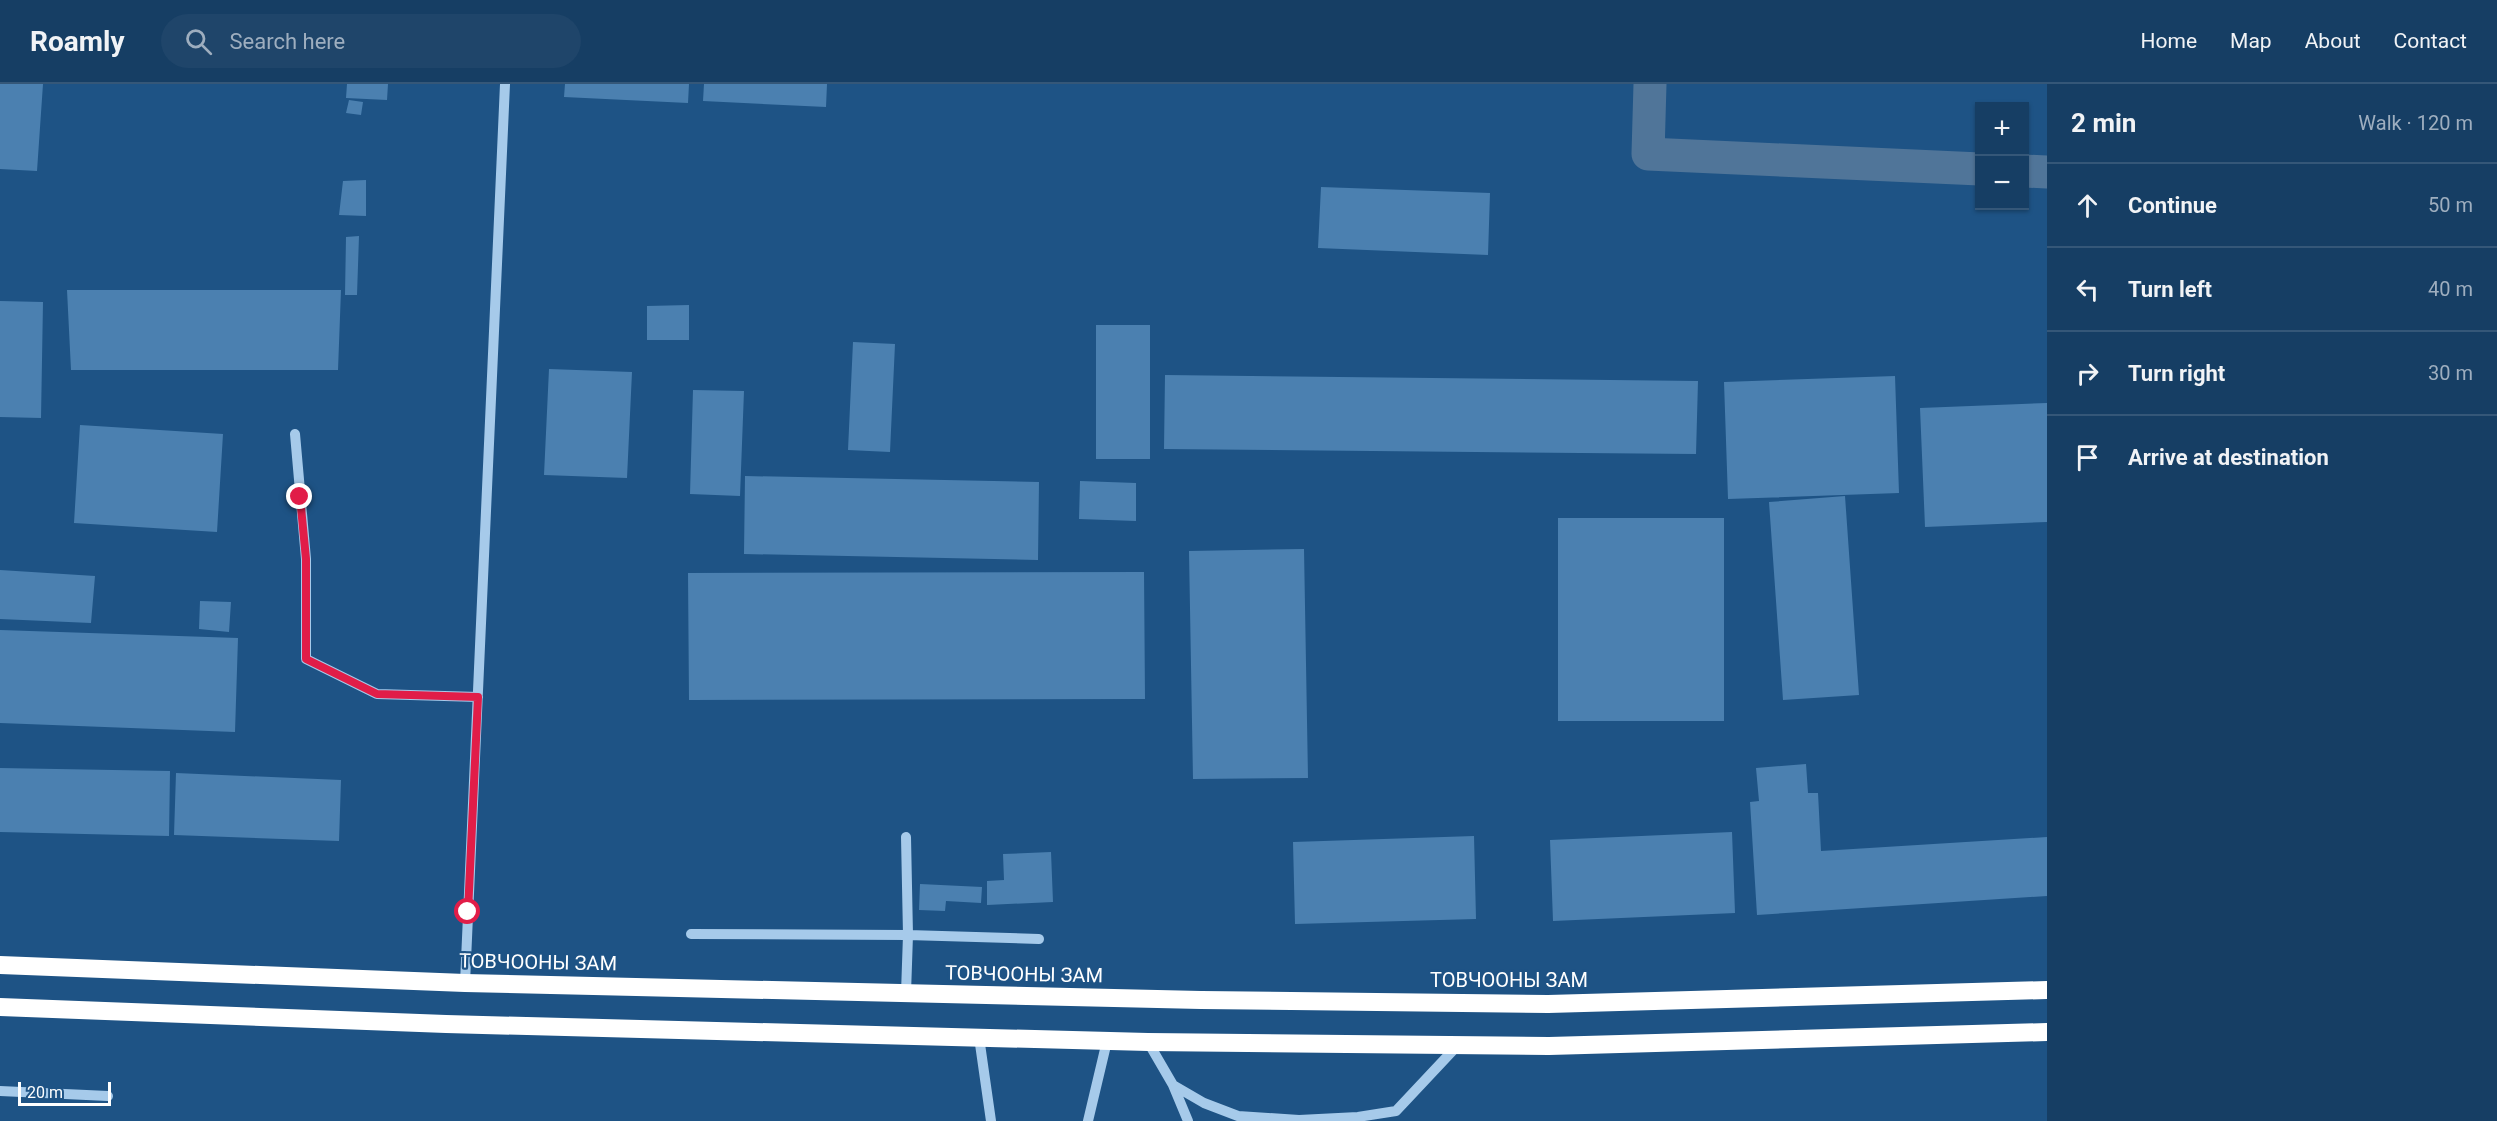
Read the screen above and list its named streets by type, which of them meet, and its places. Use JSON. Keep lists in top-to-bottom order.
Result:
{
  "streets": {
    "highway": ["ТОВЧООНЫ ЗАМ"]
  },
  "scale_bar": "20 m",
  "page": {
    "header": "Roamly",
    "search": "Search here",
    "nav": [
      "Home",
      "Map",
      "About",
      "Contact"
    ],
    "heading": ["2 min", "Walk · 120 m"],
    "map_buttons": ["+", "−"],
    "list": [
      ["Continue", "50 m"],
      ["Turn left", "40 m"],
      ["Turn right", "30 m"],
      "Arrive at destination"
    ],
    "scale": "20 m"
  }
}
